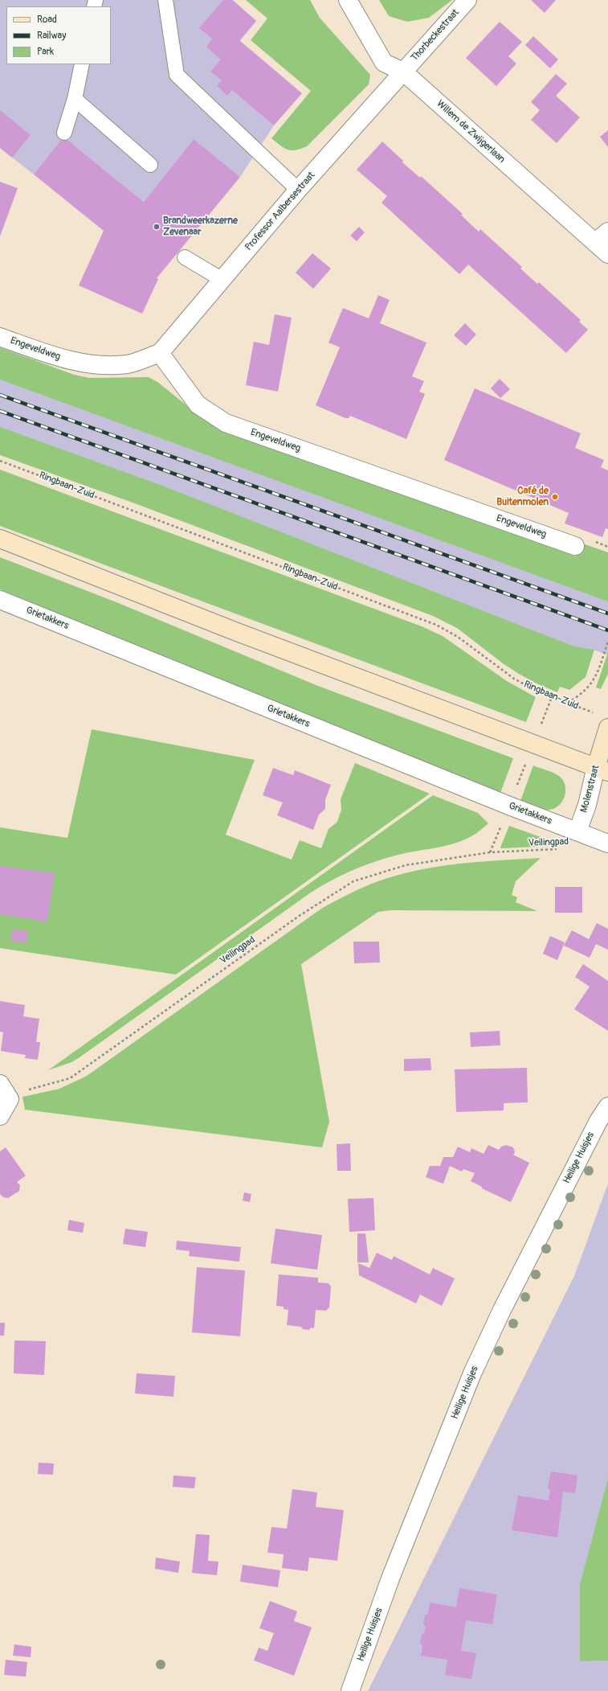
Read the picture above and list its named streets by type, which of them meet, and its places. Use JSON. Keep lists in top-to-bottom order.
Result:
{
  "streets": {
    "street": [
      "Thorbeckestraat",
      "Willem de Zwijgerlaan",
      "Professor Aalbersestraat",
      "Engeveldweg",
      "Grietakkers",
      "Molenstraat",
      "Heilige Huisjes"
    ],
    "path": ["Ringbaan-Zuid", "Veilingpad"]
  },
  "crossings": [
    ["Thorbeckestraat", "Willem de Zwijgerlaan"],
    ["Thorbeckestraat", "Professor Aalbersestraat"],
    ["Willem de Zwijgerlaan", "Professor Aalbersestraat"],
    ["Professor Aalbersestraat", "Engeveldweg"],
    ["Ringbaan-Zuid", "Molenstraat"],
    ["Grietakkers", "Molenstraat"]
  ],
  "places": ["Brandweerkazerne Zevenaar", "Café de Buitenmolen"],
  "legend": ["Road", "Railway", "Park"]
}
